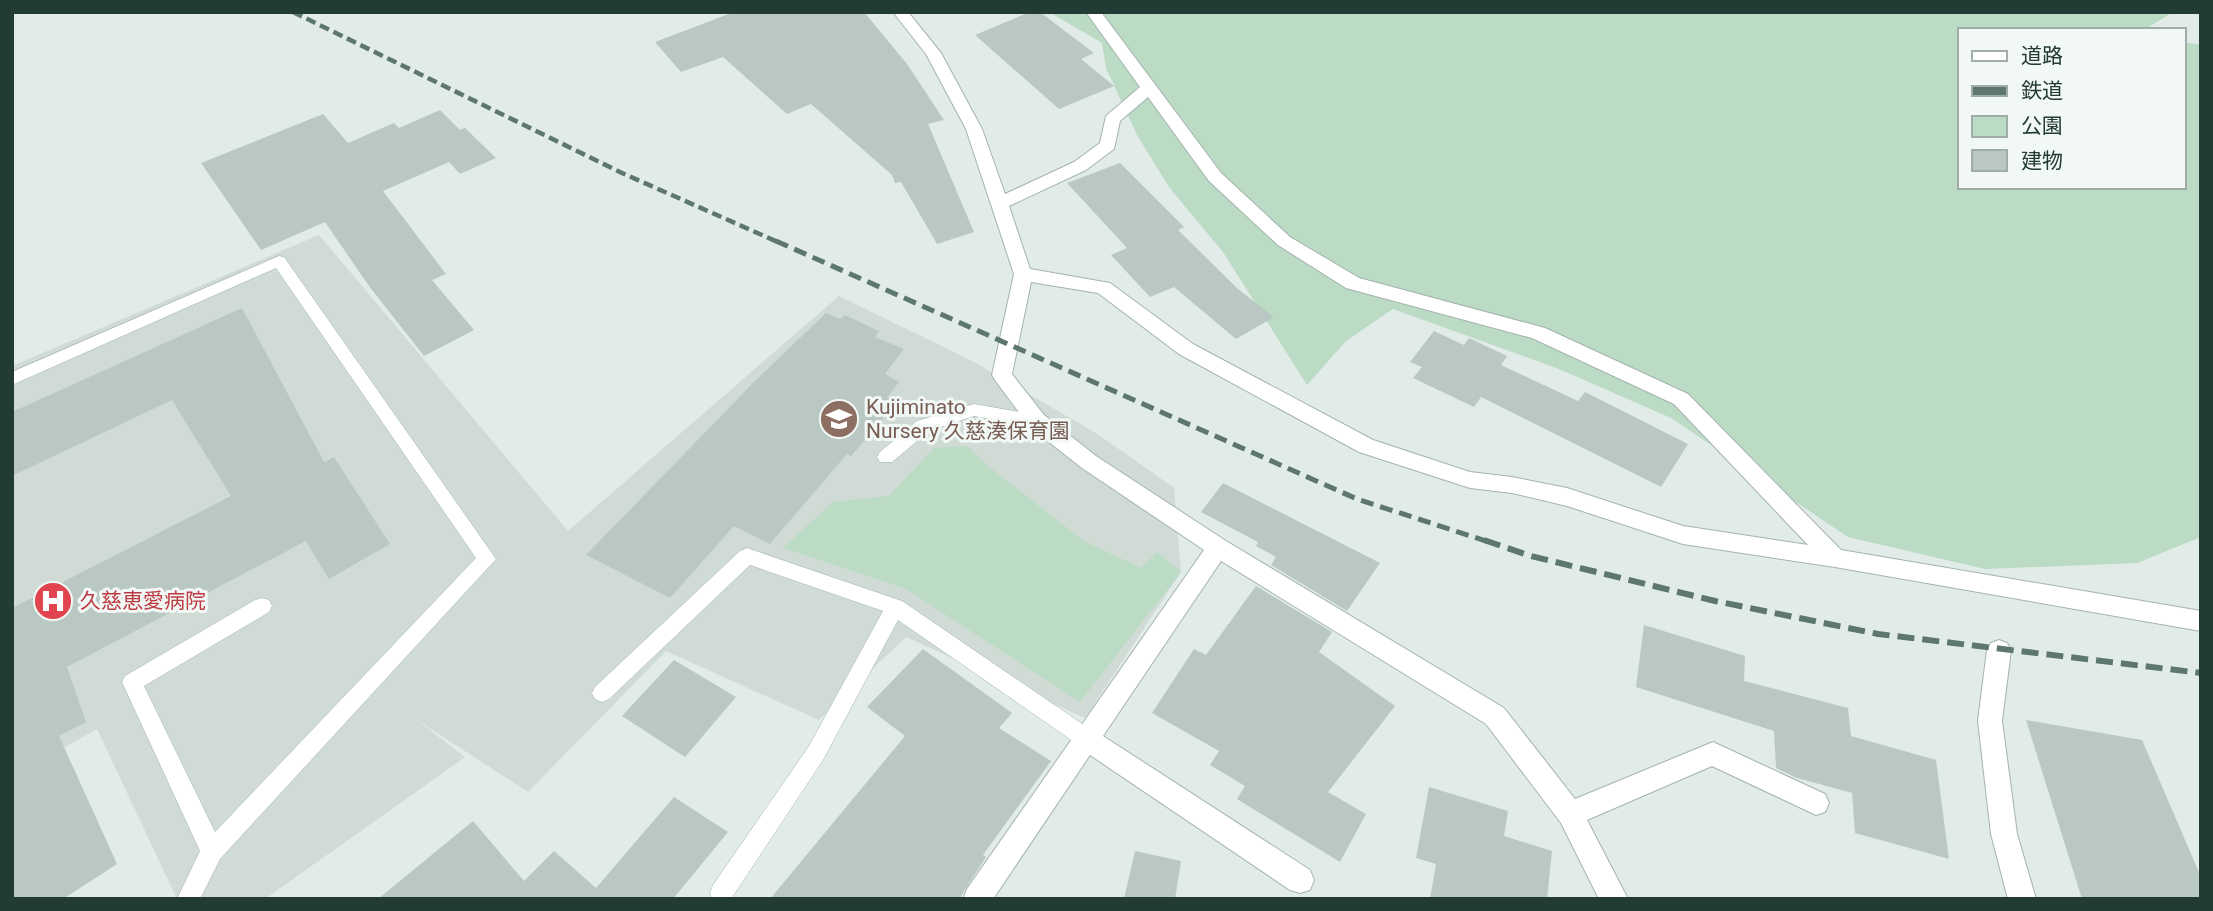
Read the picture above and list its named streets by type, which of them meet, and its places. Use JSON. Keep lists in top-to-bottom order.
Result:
{
  "places": {
    "school or university": ["Kujiminato Nursery 久慈湊保育園"],
    "hospital": ["久慈恵愛病院"]
  },
  "legend": [
    "道路",
    "鉄道",
    "公園",
    "建物"
  ]
}
